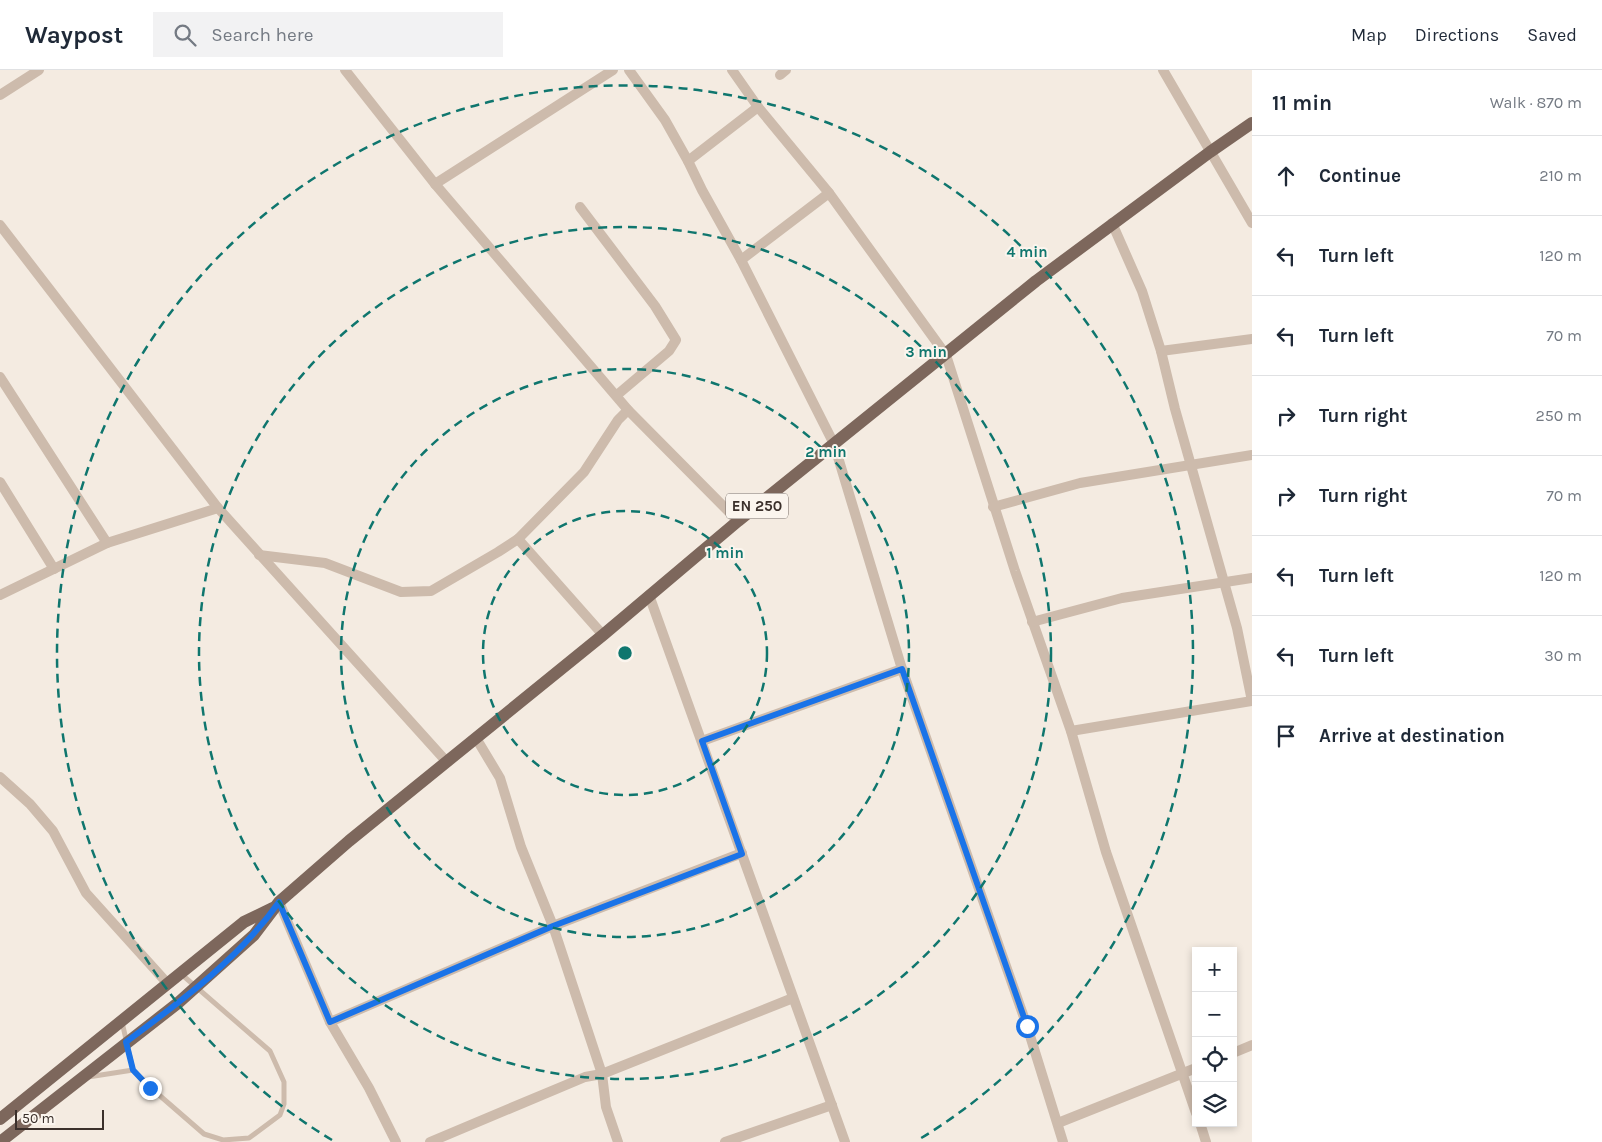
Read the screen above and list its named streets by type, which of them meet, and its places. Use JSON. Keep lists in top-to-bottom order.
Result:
{
  "streets": {
    "main road": ["EN 250"]
  },
  "scale_bar": "50 m",
  "page": {
    "header": "Waypost",
    "search": "Search here",
    "nav": ["Map", "Directions", "Saved"],
    "heading": ["11 min", "Walk · 870 m"],
    "list": [
      ["Continue", "210 m"],
      ["Turn left", "120 m"],
      ["Turn left", "70 m"],
      ["Turn right", "250 m"],
      ["Turn right", "70 m"],
      ["Turn left", "120 m"],
      ["Turn left", "30 m"],
      "Arrive at destination"
    ],
    "map_buttons": ["+", "−"],
    "scale": "50 m"
  },
  "rings": [
    "4 min",
    "3 min",
    "2 min",
    "1 min"
  ]
}
